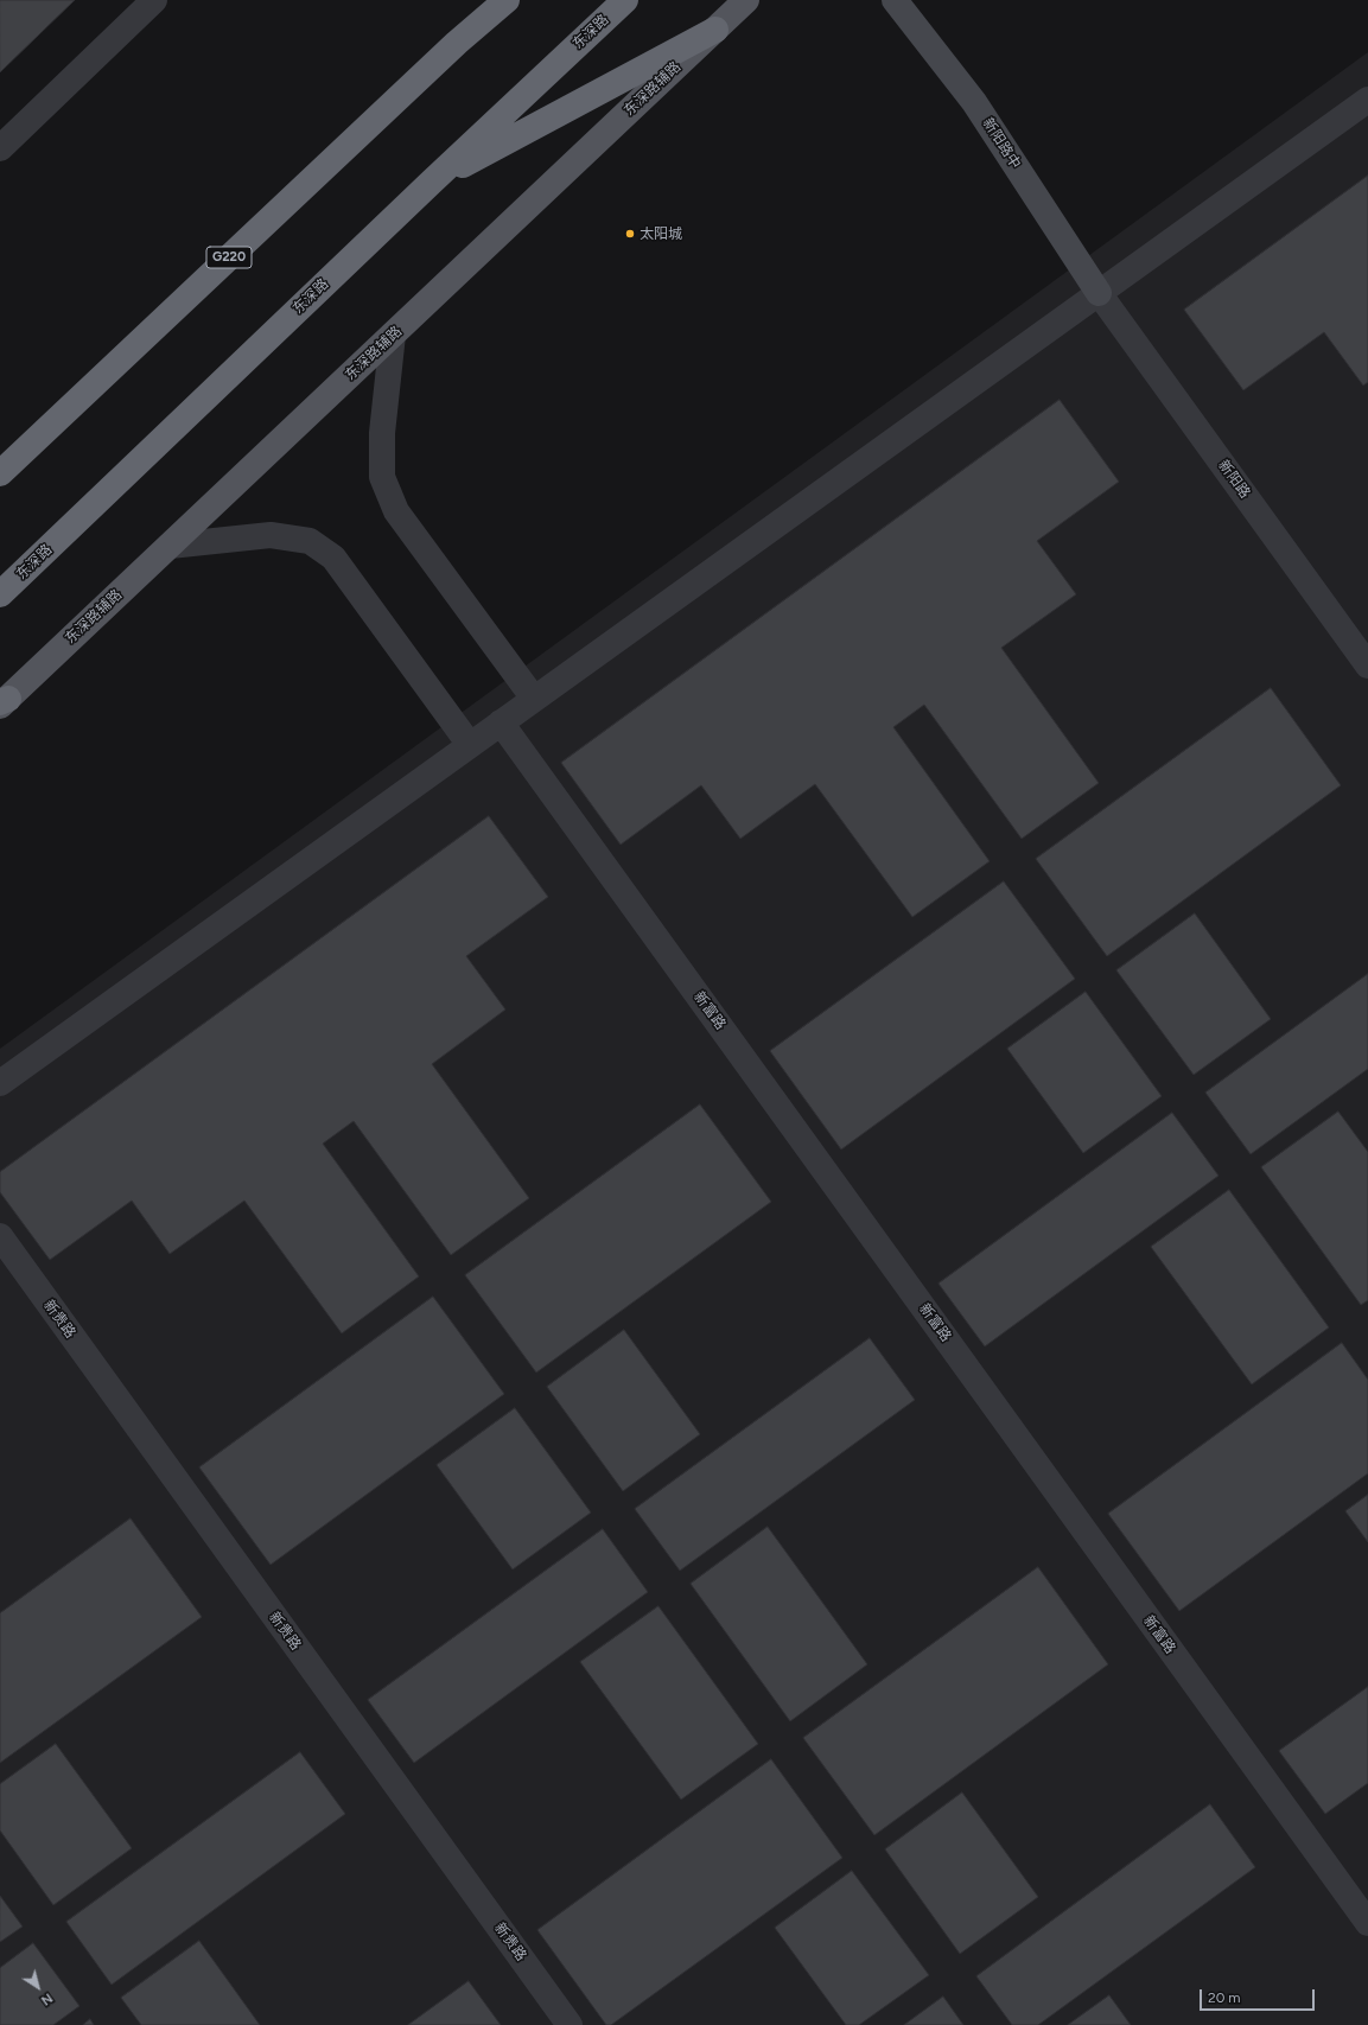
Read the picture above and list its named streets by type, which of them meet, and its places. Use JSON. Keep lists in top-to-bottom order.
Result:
{
  "streets": {
    "highway": ["东深路", "G220"],
    "main road": ["东深路辅路"],
    "street": [
      "新阳路中",
      "新阳路",
      "新富路",
      "新贵路"
    ]
  },
  "crossings": [
    ["新阳路中", "新阳路"]
  ],
  "places": ["太阳城"],
  "scale_bar": "20 m",
  "north": "bottom right"
}
